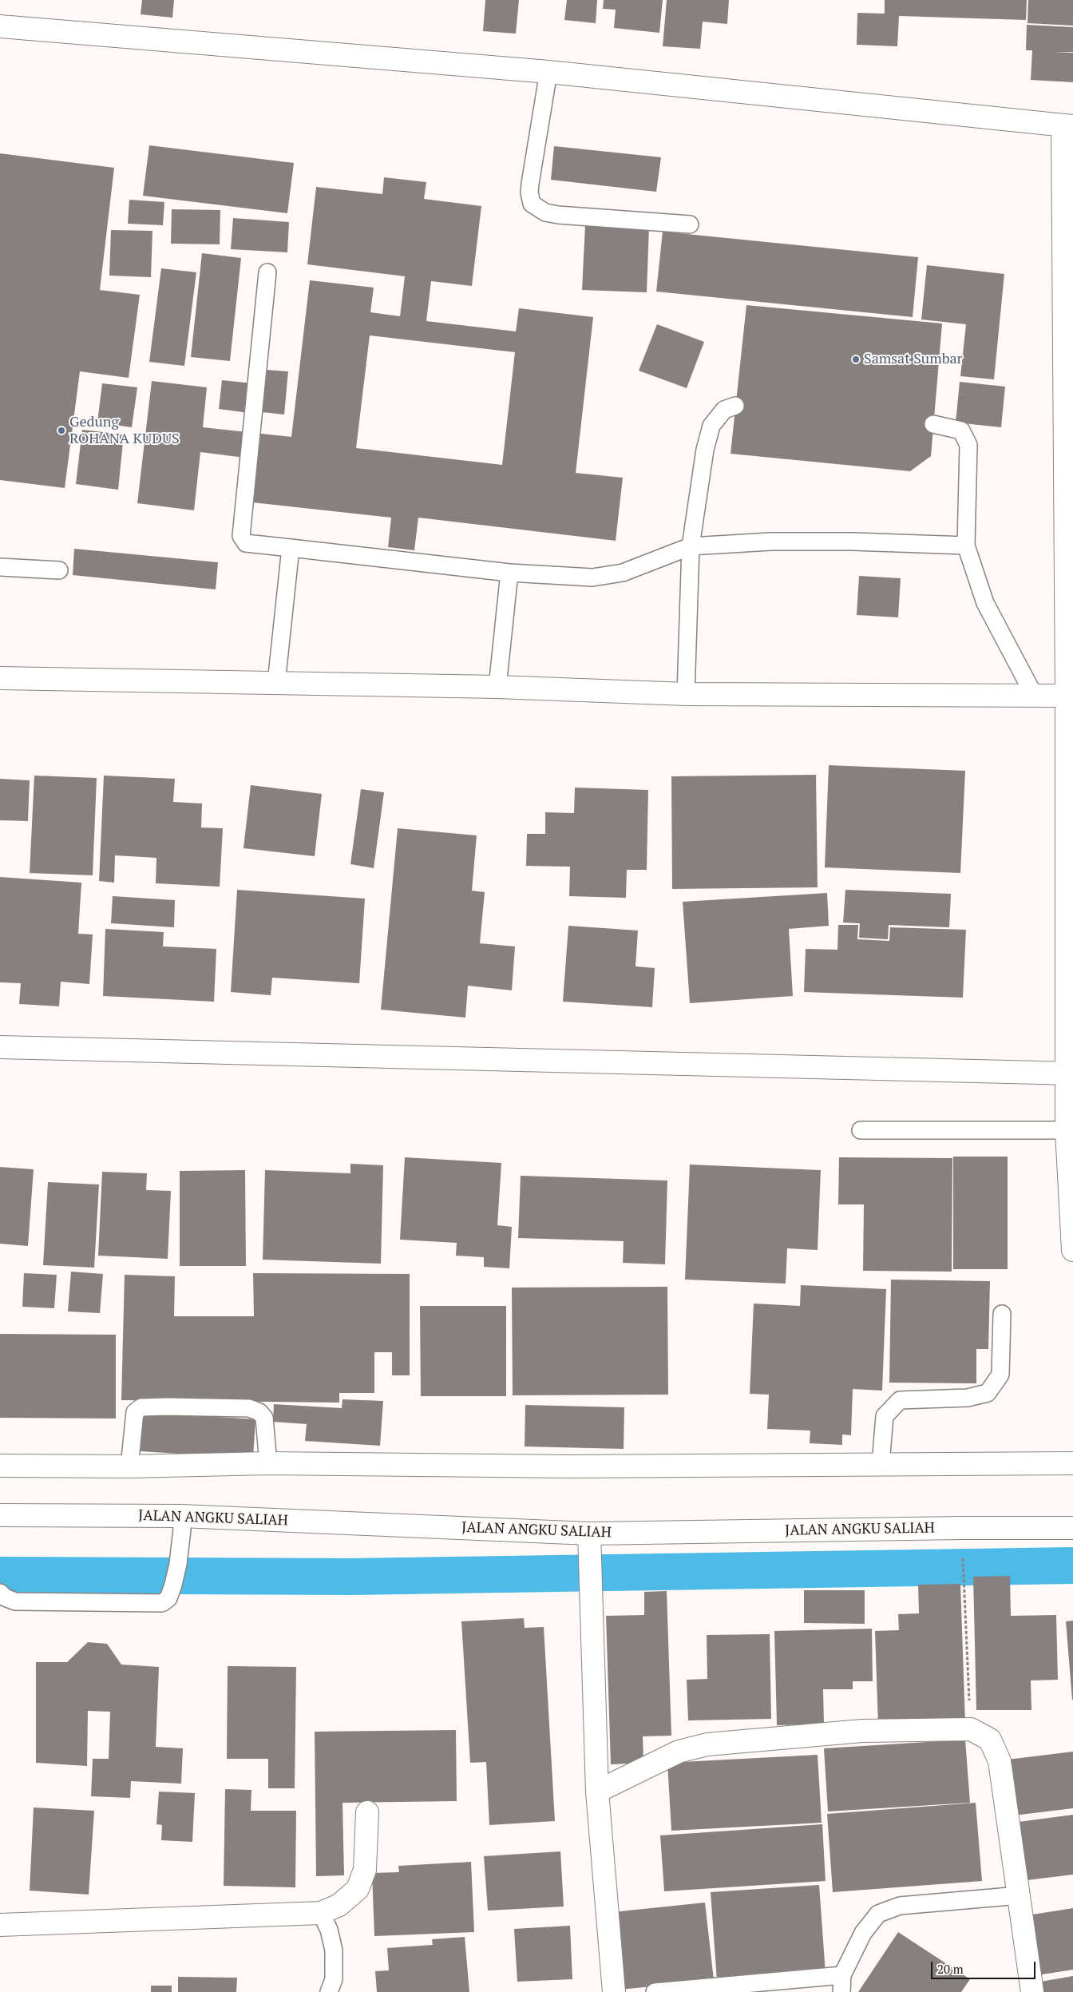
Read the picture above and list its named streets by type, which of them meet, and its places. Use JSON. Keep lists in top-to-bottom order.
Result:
{
  "streets": {
    "street": ["JALAN ANGKU SALIAH"]
  },
  "places": ["Samsat Sumbar", "Gedung ROHANA KUDUS"],
  "scale_bar": "20 m"
}
